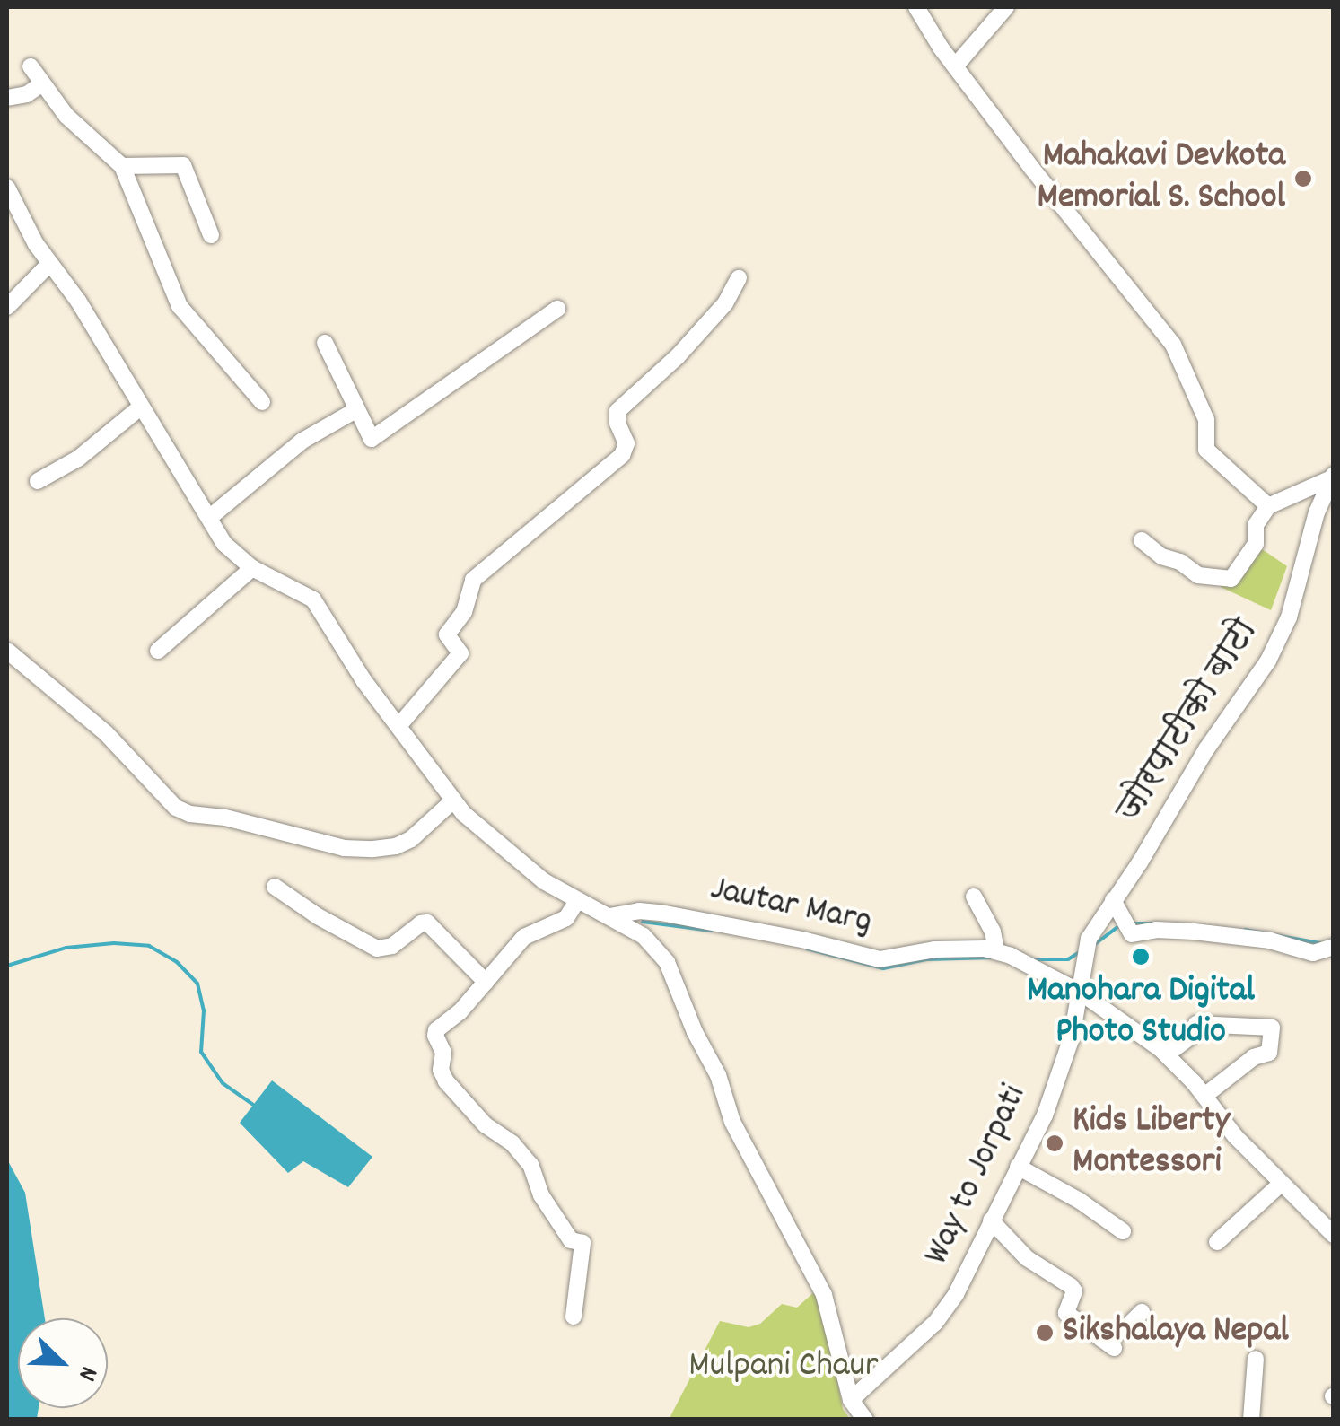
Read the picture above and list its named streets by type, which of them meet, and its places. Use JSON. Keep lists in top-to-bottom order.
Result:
{
  "streets": {
    "street": ["जोरपाटीको बाटो", "Jautar Marg", "Way to Jorpati"]
  },
  "crossings": [
    ["जोरपाटीको बाटो", "Way to Jorpati"],
    ["Jautar Marg", "Way to Jorpati"]
  ],
  "parks": ["Mulpani Chaur"],
  "places": [
    "Mahakavi Devkota Memorial S. School",
    "Manohara Digital Photo Studio",
    "Kids Liberty Montessori",
    "Sikshalaya Nepal"
  ],
  "north": "bottom right"
}
